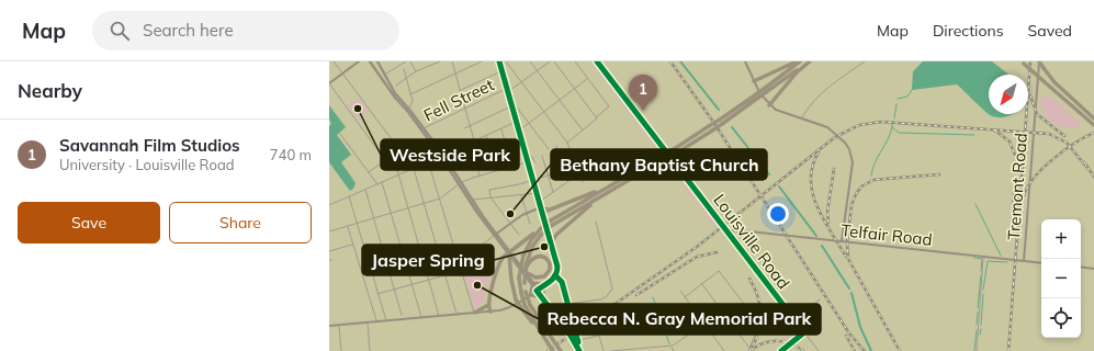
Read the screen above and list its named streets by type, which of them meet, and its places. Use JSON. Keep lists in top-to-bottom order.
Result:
{
  "streets": {
    "street": [
      "Fell Street",
      "Tremont Road",
      "Telfair Road",
      "Louisville Road"
    ]
  },
  "crossings": [
    ["Tremont Road", "Telfair Road"],
    ["Telfair Road", "Louisville Road"]
  ],
  "places": [
    "Westside Park",
    "Bethany Baptist Church",
    "Jasper Spring",
    "Rebecca N. Gray Memorial Park"
  ],
  "north": "bottom left",
  "page": {
    "header": "Map",
    "search": "Search here",
    "nav": ["Map", "Directions", "Saved"],
    "heading": "Nearby",
    "pins": "1",
    "list": [
      {
        "mark": "1",
        "name": "Savannah Film Studios",
        "note": "University · Louisville Road",
        "value": "740 m"
      }
    ],
    "buttons": ["Save", "Share"],
    "map_buttons": ["+", "−"]
  }
}
